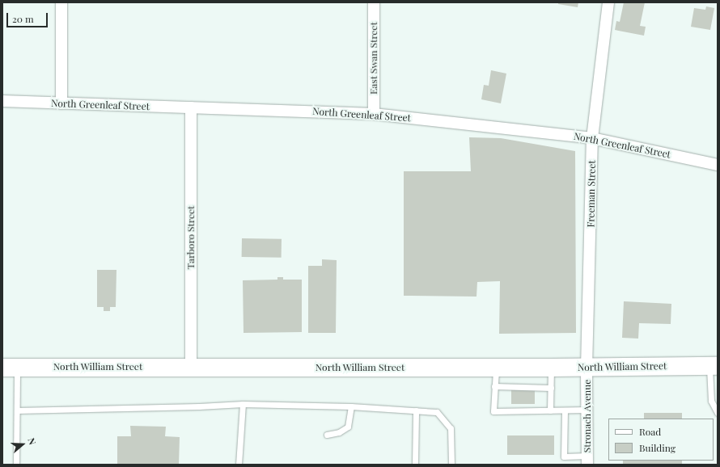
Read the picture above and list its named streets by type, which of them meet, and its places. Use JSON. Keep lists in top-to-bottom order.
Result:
{
  "streets": {
    "main road": ["North William Street"],
    "street": [
      "East Swan Street",
      "North Greenleaf Street",
      "Freeman Street",
      "Tarboro Street",
      "Stronach Avenue"
    ]
  },
  "crossings": [
    ["East Swan Street", "North Greenleaf Street"],
    ["North Greenleaf Street", "Freeman Street"],
    ["North Greenleaf Street", "Tarboro Street"],
    ["Freeman Street", "North William Street"],
    ["Freeman Street", "Stronach Avenue"],
    ["Tarboro Street", "North William Street"],
    ["North William Street", "Stronach Avenue"]
  ],
  "legend": ["Road", "Building"],
  "scale_bar": "20 m",
  "north": "right"
}
